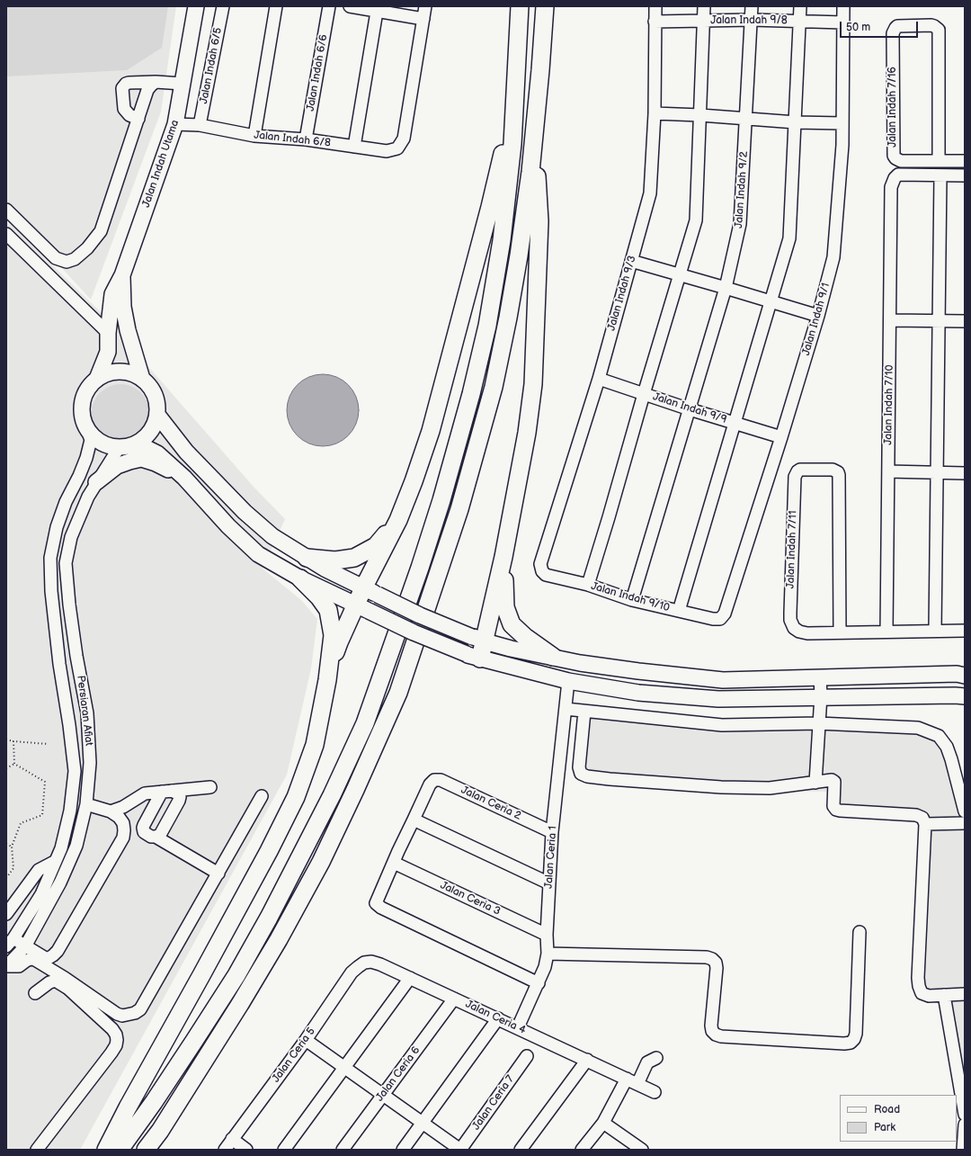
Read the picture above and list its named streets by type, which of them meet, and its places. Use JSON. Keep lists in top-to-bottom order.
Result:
{
  "streets": {
    "main road": ["Jalan Indah Utama"],
    "street": [
      "Jalan Indah 9/8",
      "Jalan Indah 6/5",
      "Jalan Indah 6/6",
      "Jalan Indah 7/16",
      "Jalan Indah 6/8",
      "Jalan Indah 9/2",
      "Jalan Indah 9/3",
      "Jalan Indah 9/1",
      "Jalan Indah 7/10",
      "Jalan Indah 9/9",
      "Jalan Indah 7/11",
      "Jalan Indah 9/10",
      "Persiaran Afiat",
      "Jalan Ceria 2",
      "Jalan Ceria 1",
      "Jalan Ceria 3",
      "Jalan Ceria 4",
      "Jalan Ceria 5",
      "Jalan Ceria 6",
      "Jalan Ceria 7"
    ]
  },
  "crossings": [
    ["Jalan Indah 9/8", "Jalan Indah 9/2"],
    ["Jalan Indah 9/8", "Jalan Indah 9/3"],
    ["Jalan Indah 9/8", "Jalan Indah 9/1"],
    ["Jalan Indah 6/5", "Jalan Indah 6/8"],
    ["Jalan Indah 6/6", "Jalan Indah 6/8"],
    ["Jalan Indah 6/8", "Jalan Indah Utama"],
    ["Jalan Indah 9/2", "Jalan Indah 9/9"],
    ["Jalan Indah 9/2", "Jalan Indah 9/10"],
    ["Jalan Indah 9/3", "Jalan Indah 9/9"],
    ["Jalan Indah 9/3", "Jalan Indah 9/10"],
    ["Jalan Indah 9/1", "Jalan Indah 9/9"],
    ["Jalan Indah 9/1", "Jalan Indah 9/10"],
    ["Jalan Ceria 2", "Jalan Ceria 1"],
    ["Jalan Ceria 1", "Jalan Ceria 3"],
    ["Jalan Ceria 1", "Jalan Ceria 4"],
    ["Jalan Ceria 4", "Jalan Ceria 5"],
    ["Jalan Ceria 4", "Jalan Ceria 6"]
  ],
  "legend": ["Road", "Park"],
  "scale_bar": "50 m"
}
